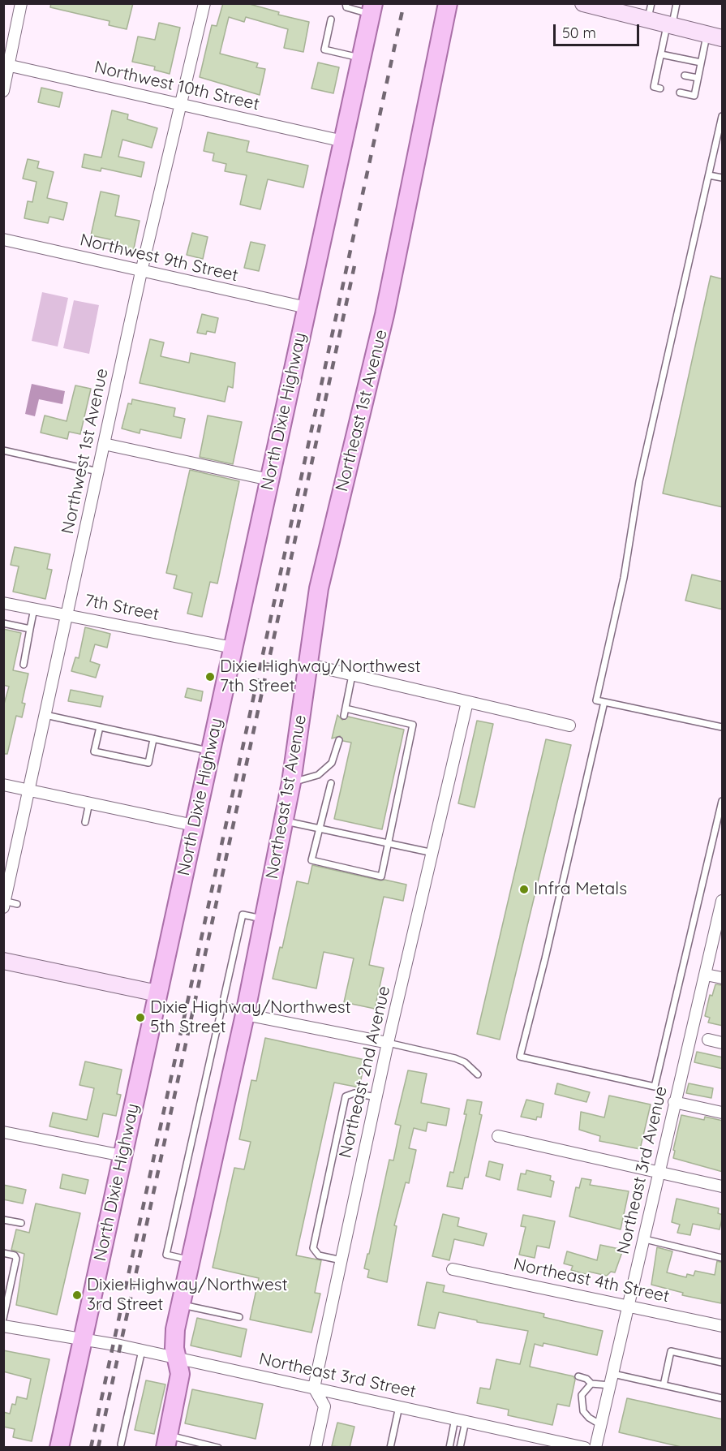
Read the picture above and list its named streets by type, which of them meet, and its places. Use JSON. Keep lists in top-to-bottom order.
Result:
{
  "streets": {
    "main road": ["Northeast 1st Avenue", "North Dixie Highway"],
    "street": [
      "Northwest 10th Street",
      "Northwest 9th Street",
      "Northwest 1st Avenue",
      "7th Street",
      "Northeast 2nd Avenue",
      "Northeast 3rd Avenue",
      "Northeast 4th Street",
      "Northeast 3rd Street"
    ]
  },
  "crossings": [
    ["Northwest 10th Street", "North Dixie Highway"],
    ["Northwest 10th Street", "Northwest 1st Avenue"],
    ["Northwest 9th Street", "North Dixie Highway"],
    ["Northwest 9th Street", "Northwest 1st Avenue"],
    ["Northeast 1st Avenue", "Northeast 3rd Street"],
    ["North Dixie Highway", "7th Street"],
    ["North Dixie Highway", "Northeast 3rd Street"],
    ["Northwest 1st Avenue", "7th Street"],
    ["Northeast 2nd Avenue", "Northeast 3rd Street"],
    ["Northeast 3rd Avenue", "Northeast 4th Street"]
  ],
  "places": [
    "Dixie Highway/Northwest 7th Street",
    "Infra Metals",
    "Dixie Highway/Northwest 5th Street",
    "Dixie Highway/Northwest 3rd Street"
  ],
  "scale_bar": "50 m"
}
